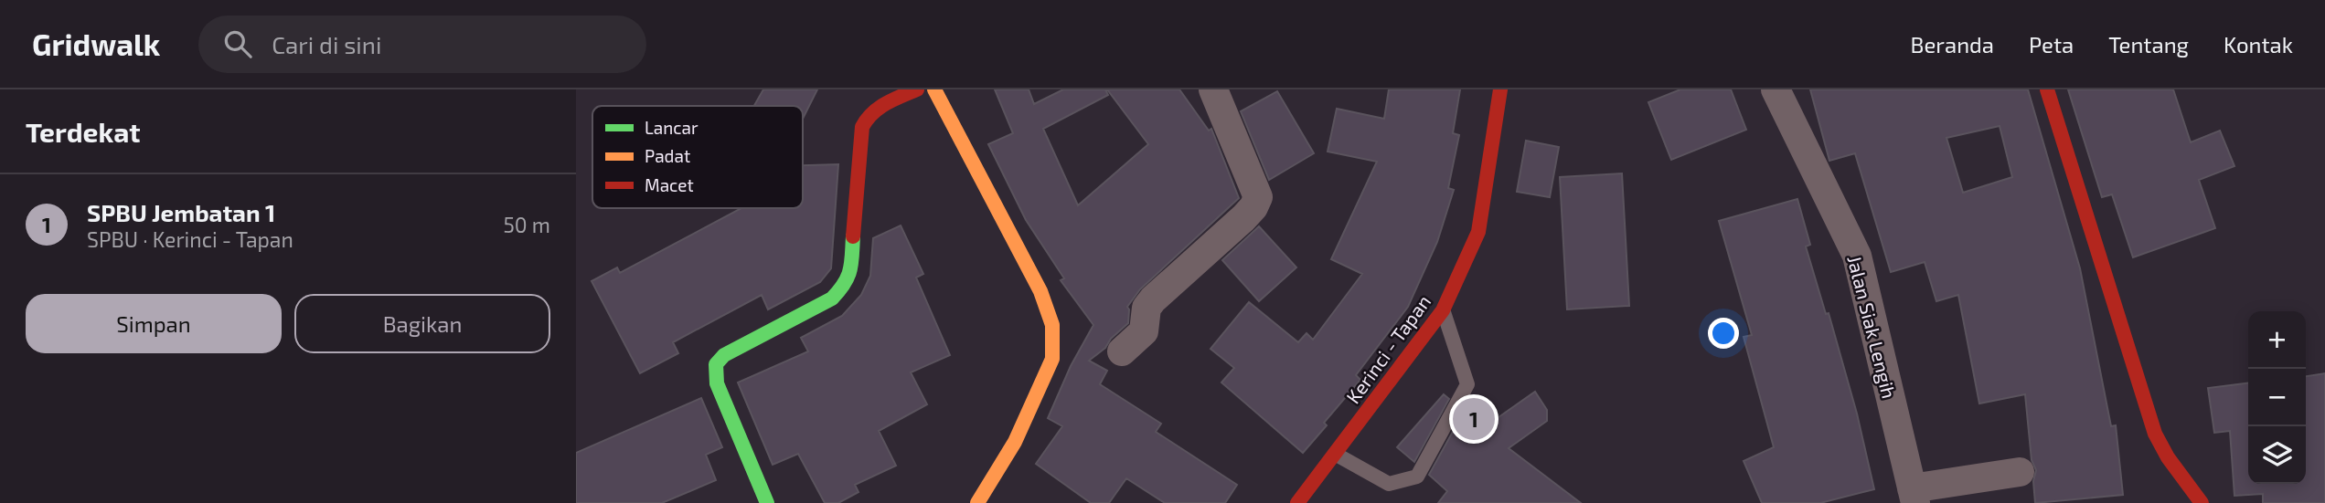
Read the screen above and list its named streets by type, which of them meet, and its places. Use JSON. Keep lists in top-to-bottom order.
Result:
{
  "streets": {
    "main road": ["Kerinci - Tapan"],
    "street": ["Jalan Siak Lengih"]
  },
  "legend": ["Lancar", "Padat", "Macet"],
  "page": {
    "header": "Gridwalk",
    "search": "Cari di sini",
    "nav": [
      "Beranda",
      "Peta",
      "Tentang",
      "Kontak"
    ],
    "heading": "Terdekat",
    "list": [
      {
        "mark": "1",
        "name": "SPBU Jembatan 1",
        "note": "SPBU · Kerinci - Tapan",
        "value": "50 m"
      }
    ],
    "buttons": ["Simpan", "Bagikan"],
    "map_buttons": ["+", "−"],
    "pins": "1"
  }
}
